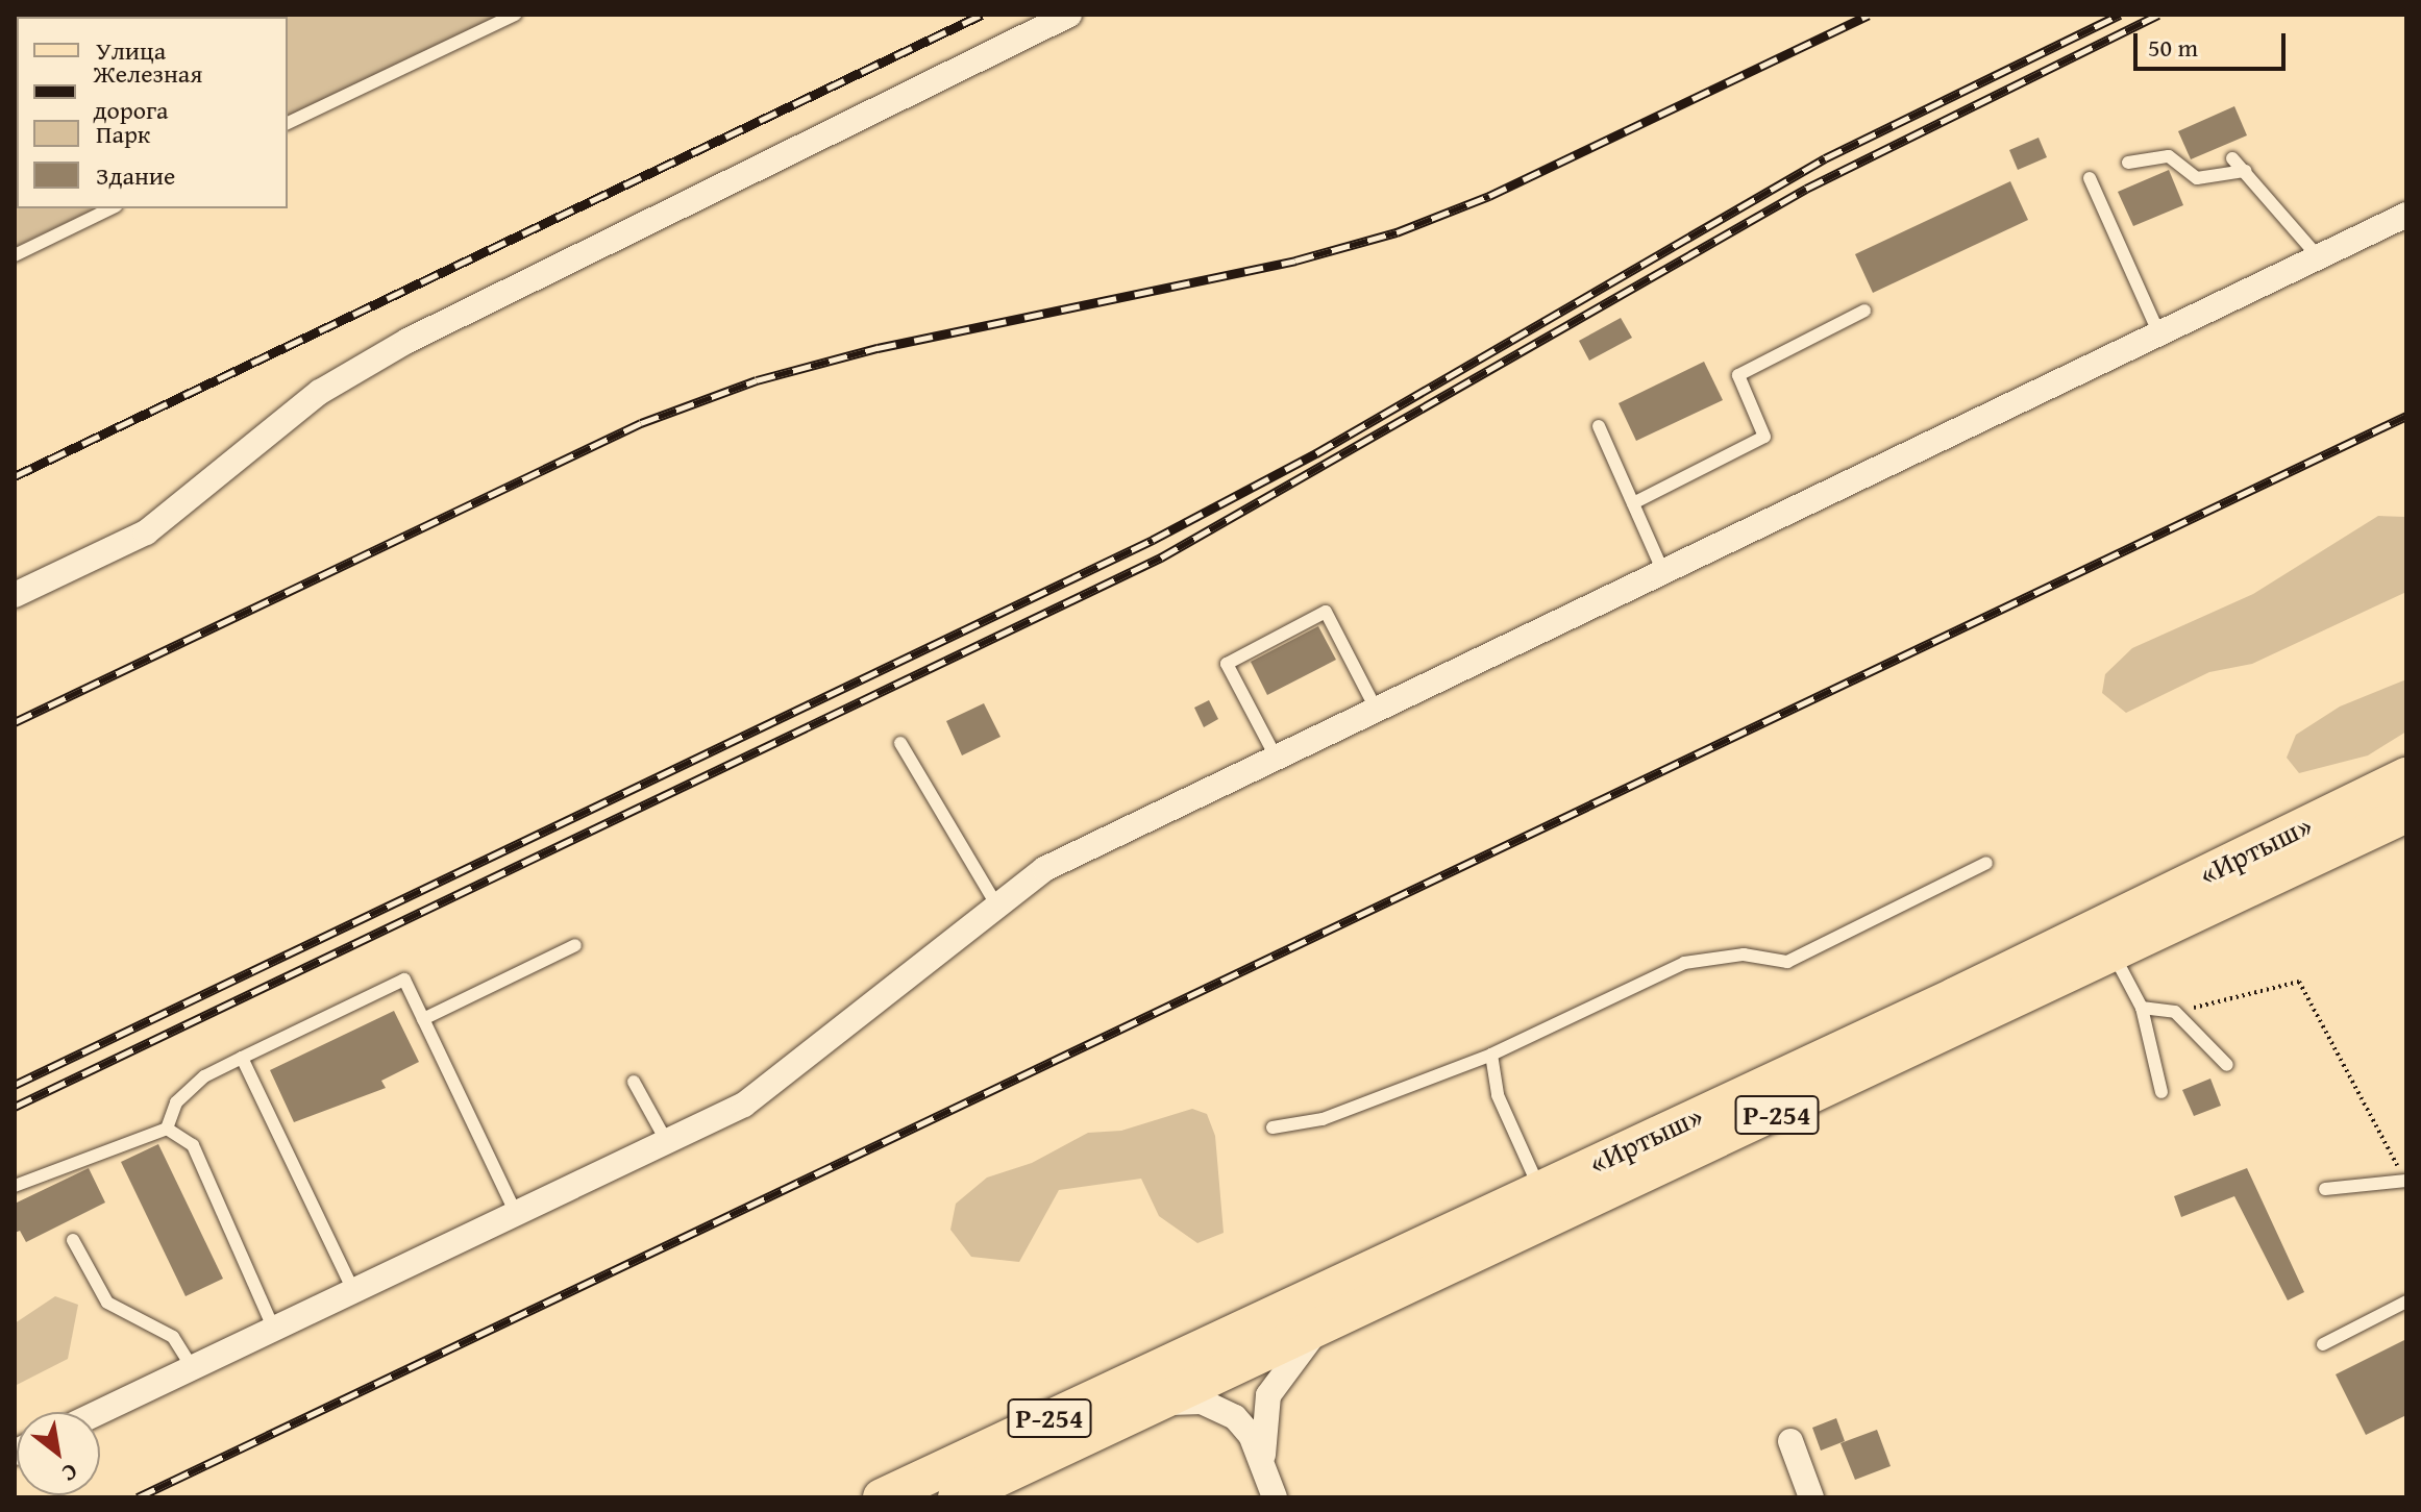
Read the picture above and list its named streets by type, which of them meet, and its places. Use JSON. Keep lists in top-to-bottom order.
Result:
{
  "streets": {
    "main road": ["«Иртыш»", "Р-254"]
  },
  "legend": [
    "Улица",
    "Железная дорога",
    "Парк",
    "Здание"
  ],
  "scale_bar": "50 m",
  "north": "bottom right"
}
